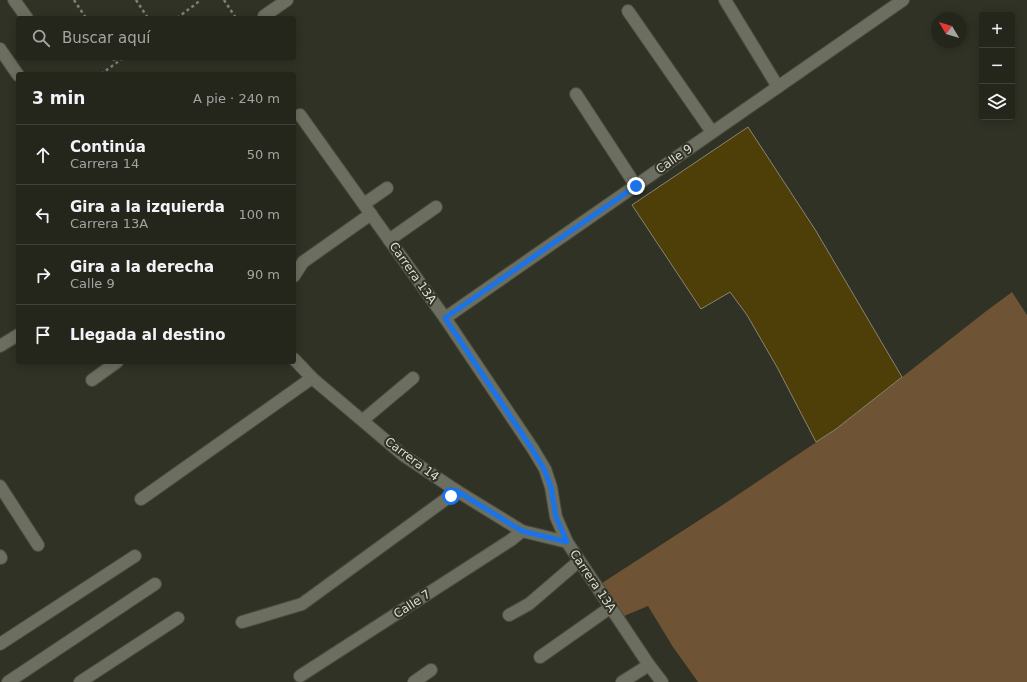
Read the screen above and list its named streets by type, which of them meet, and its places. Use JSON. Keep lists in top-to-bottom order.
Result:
{
  "streets": {
    "street": [
      "Calle 9",
      "Carrera 13A",
      "Carrera 14",
      "Calle 7"
    ]
  },
  "crossings": [
    ["Calle 9", "Carrera 13A"],
    ["Carrera 13A", "Carrera 14"],
    ["Carrera 14", "Calle 7"]
  ],
  "north": "top left",
  "page": {
    "map_buttons": ["+", "−"],
    "search": "Buscar aquí",
    "heading": ["3 min", "A pie · 240 m"],
    "list": [
      ["Continúa", "Carrera 14", "50 m"],
      ["Gira a la izquierda", "Carrera 13A", "100 m"],
      ["Gira a la derecha", "Calle 9", "90 m"],
      "Llegada al destino"
    ]
  }
}
